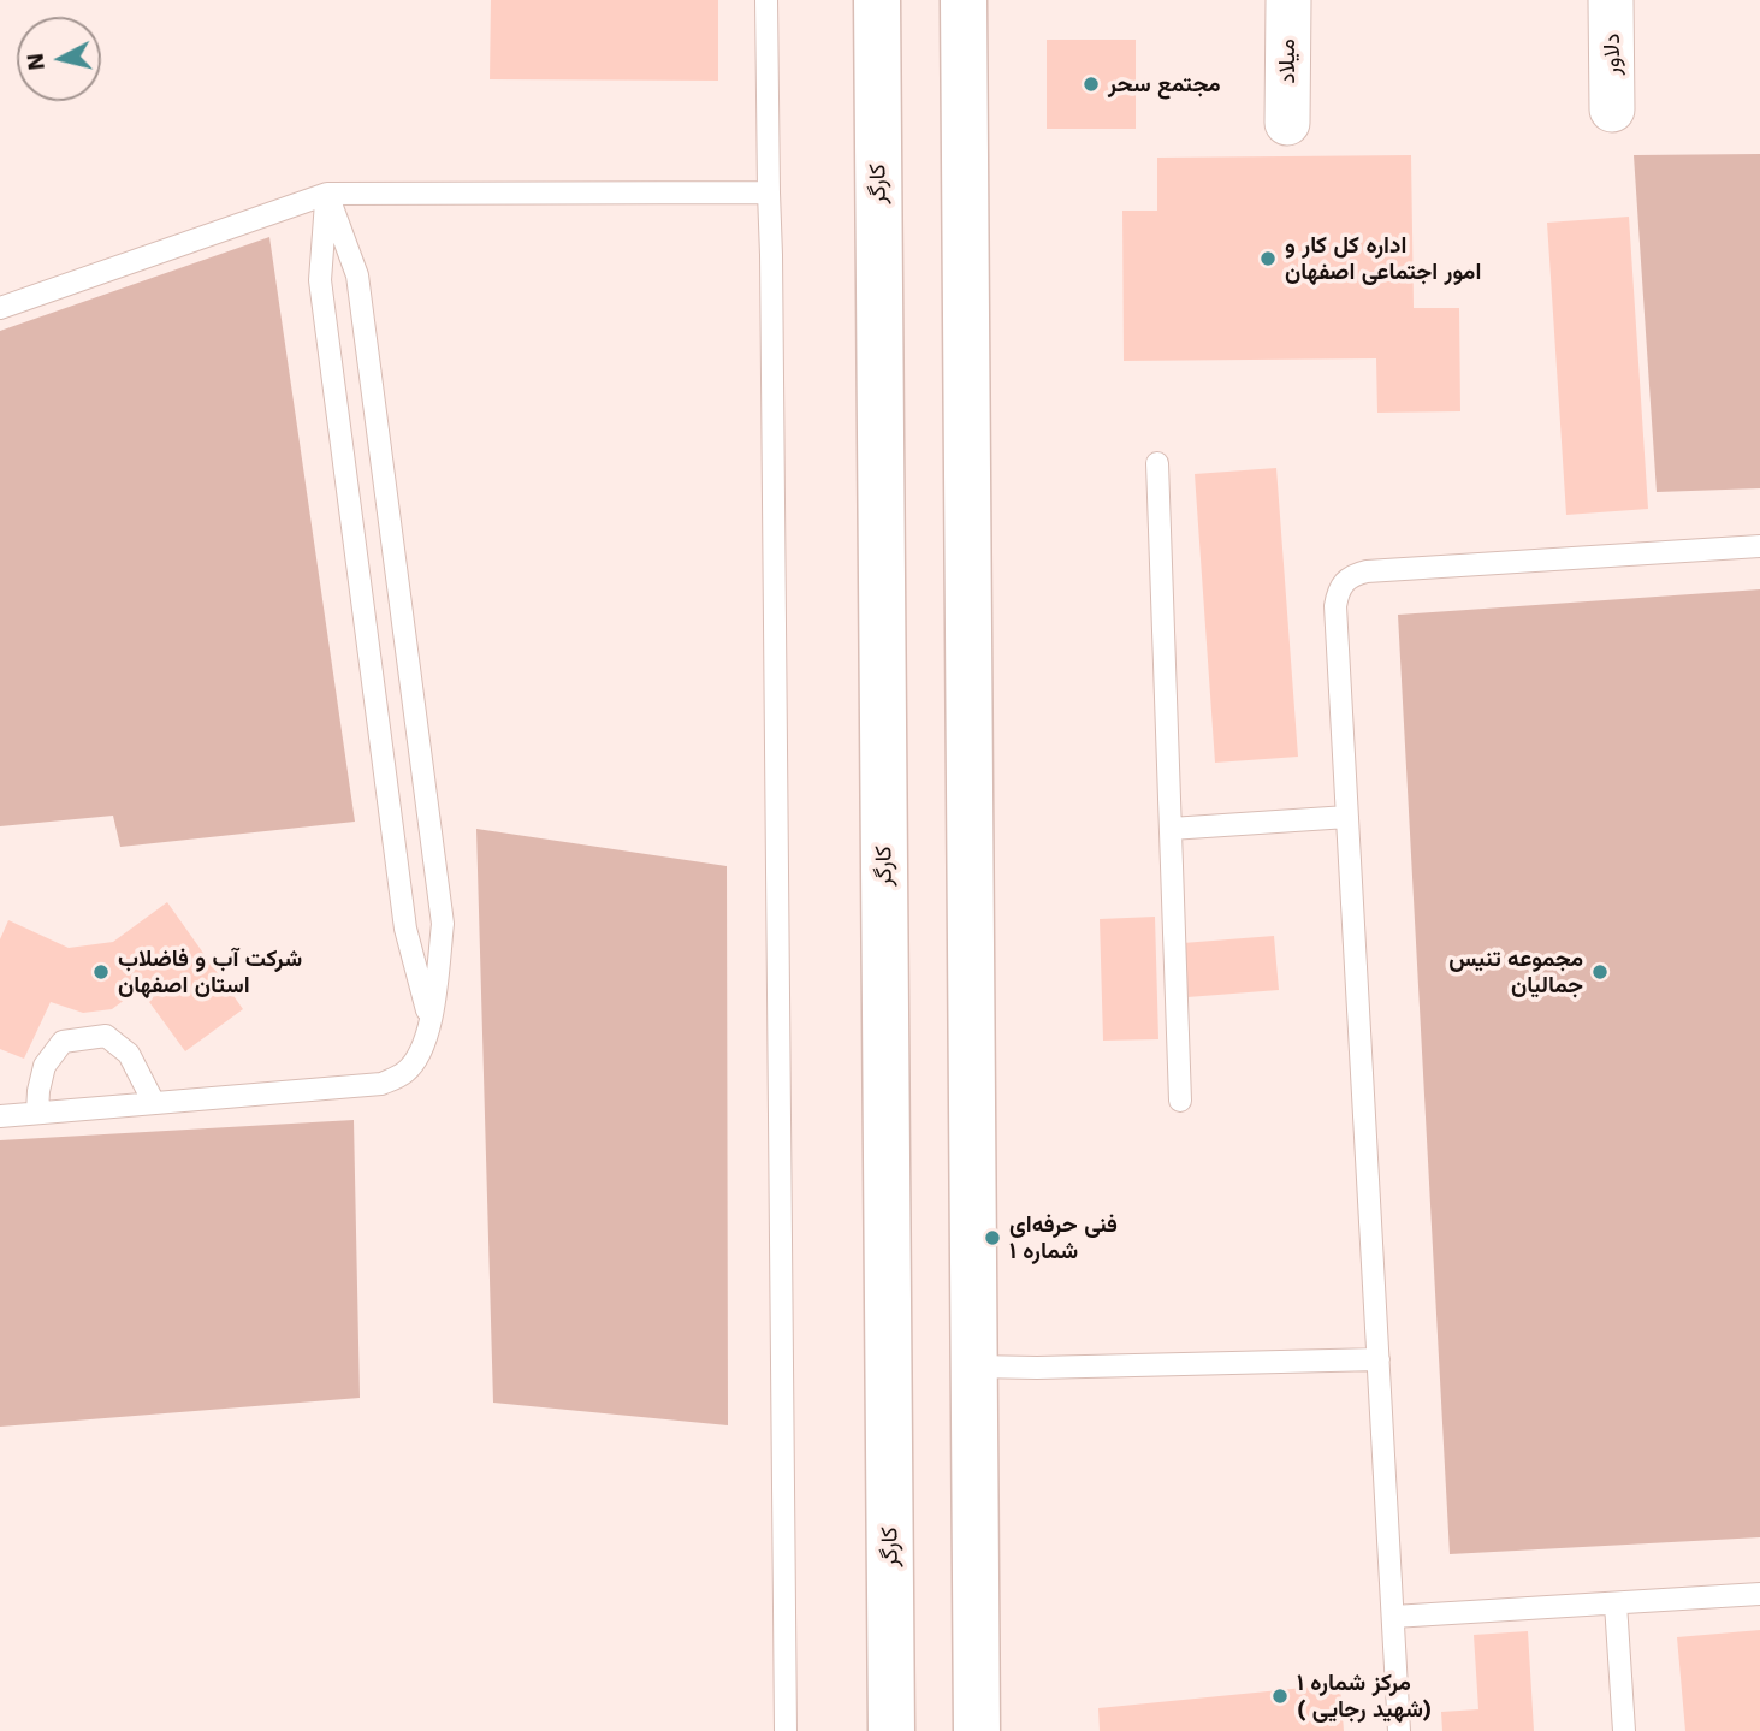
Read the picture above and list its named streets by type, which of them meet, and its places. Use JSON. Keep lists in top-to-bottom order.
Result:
{
  "streets": {
    "main road": ["کارگر"],
    "street": ["دلاور", "میلاد"]
  },
  "places": [
    "مجتمع سحر",
    "اداره کل کار و امور اجتماعی اصفهان",
    "شرکت آب و فاضلاب استان اصفهان",
    "مجموعه تنیس جمالیان",
    "فنی حرفه‌ای شماره ۱",
    "مرکز شماره ۱ ( شهید رجایی)"
  ],
  "north": "left"
}
